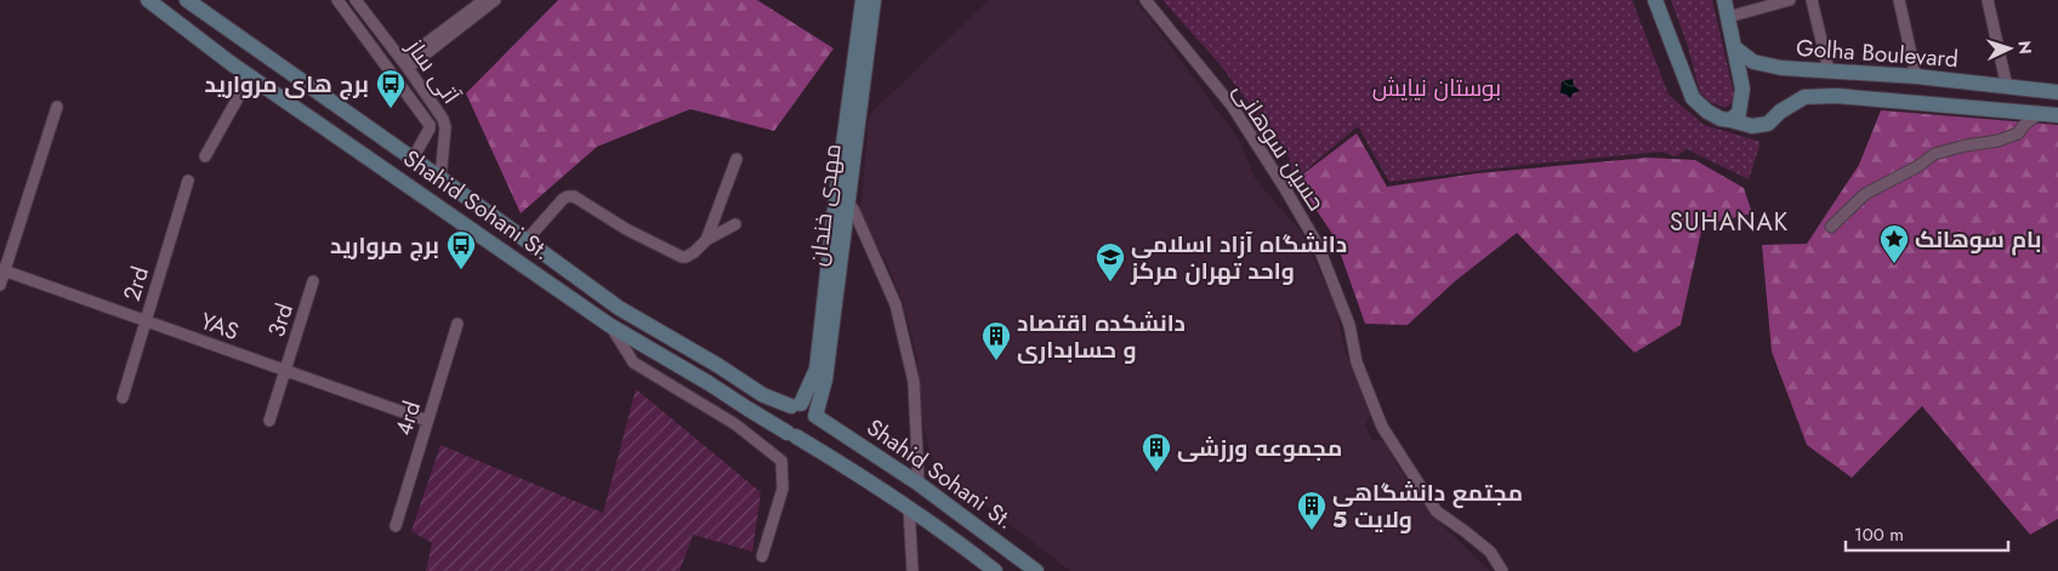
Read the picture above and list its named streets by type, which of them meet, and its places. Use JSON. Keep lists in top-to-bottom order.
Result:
{
  "streets": {
    "main road": ["Golha Boulevard", "Shahid Sohani St.", "مهدی خندان"],
    "street": [
      "آتی ساز",
      "حسین سوهانی",
      "2rd",
      "3rd",
      "YAS",
      "4rd"
    ]
  },
  "crossings": [
    ["آتی ساز", "Shahid Sohani St."],
    ["Shahid Sohani St.", "مهدی خندان"],
    ["2rd", "YAS"],
    ["3rd", "YAS"],
    ["YAS", "4rd"]
  ],
  "districts": ["SUHANAK"],
  "parks": ["بوستان نیایش"],
  "places": {
    "bus stop": ["برج های مروارید", "برج مروارید"],
    "place": ["بام سوهانک"],
    "school or university": ["دانشگاه آزاد اسلامی واحد تهران مرکز"],
    "building": ["دانشکده اقتصاد و حسابداری", "مجموعه ورزشی", "مجتمع دانشگاهی ولایت 5"]
  },
  "scale_bar": "100 m",
  "north": "right"
}
